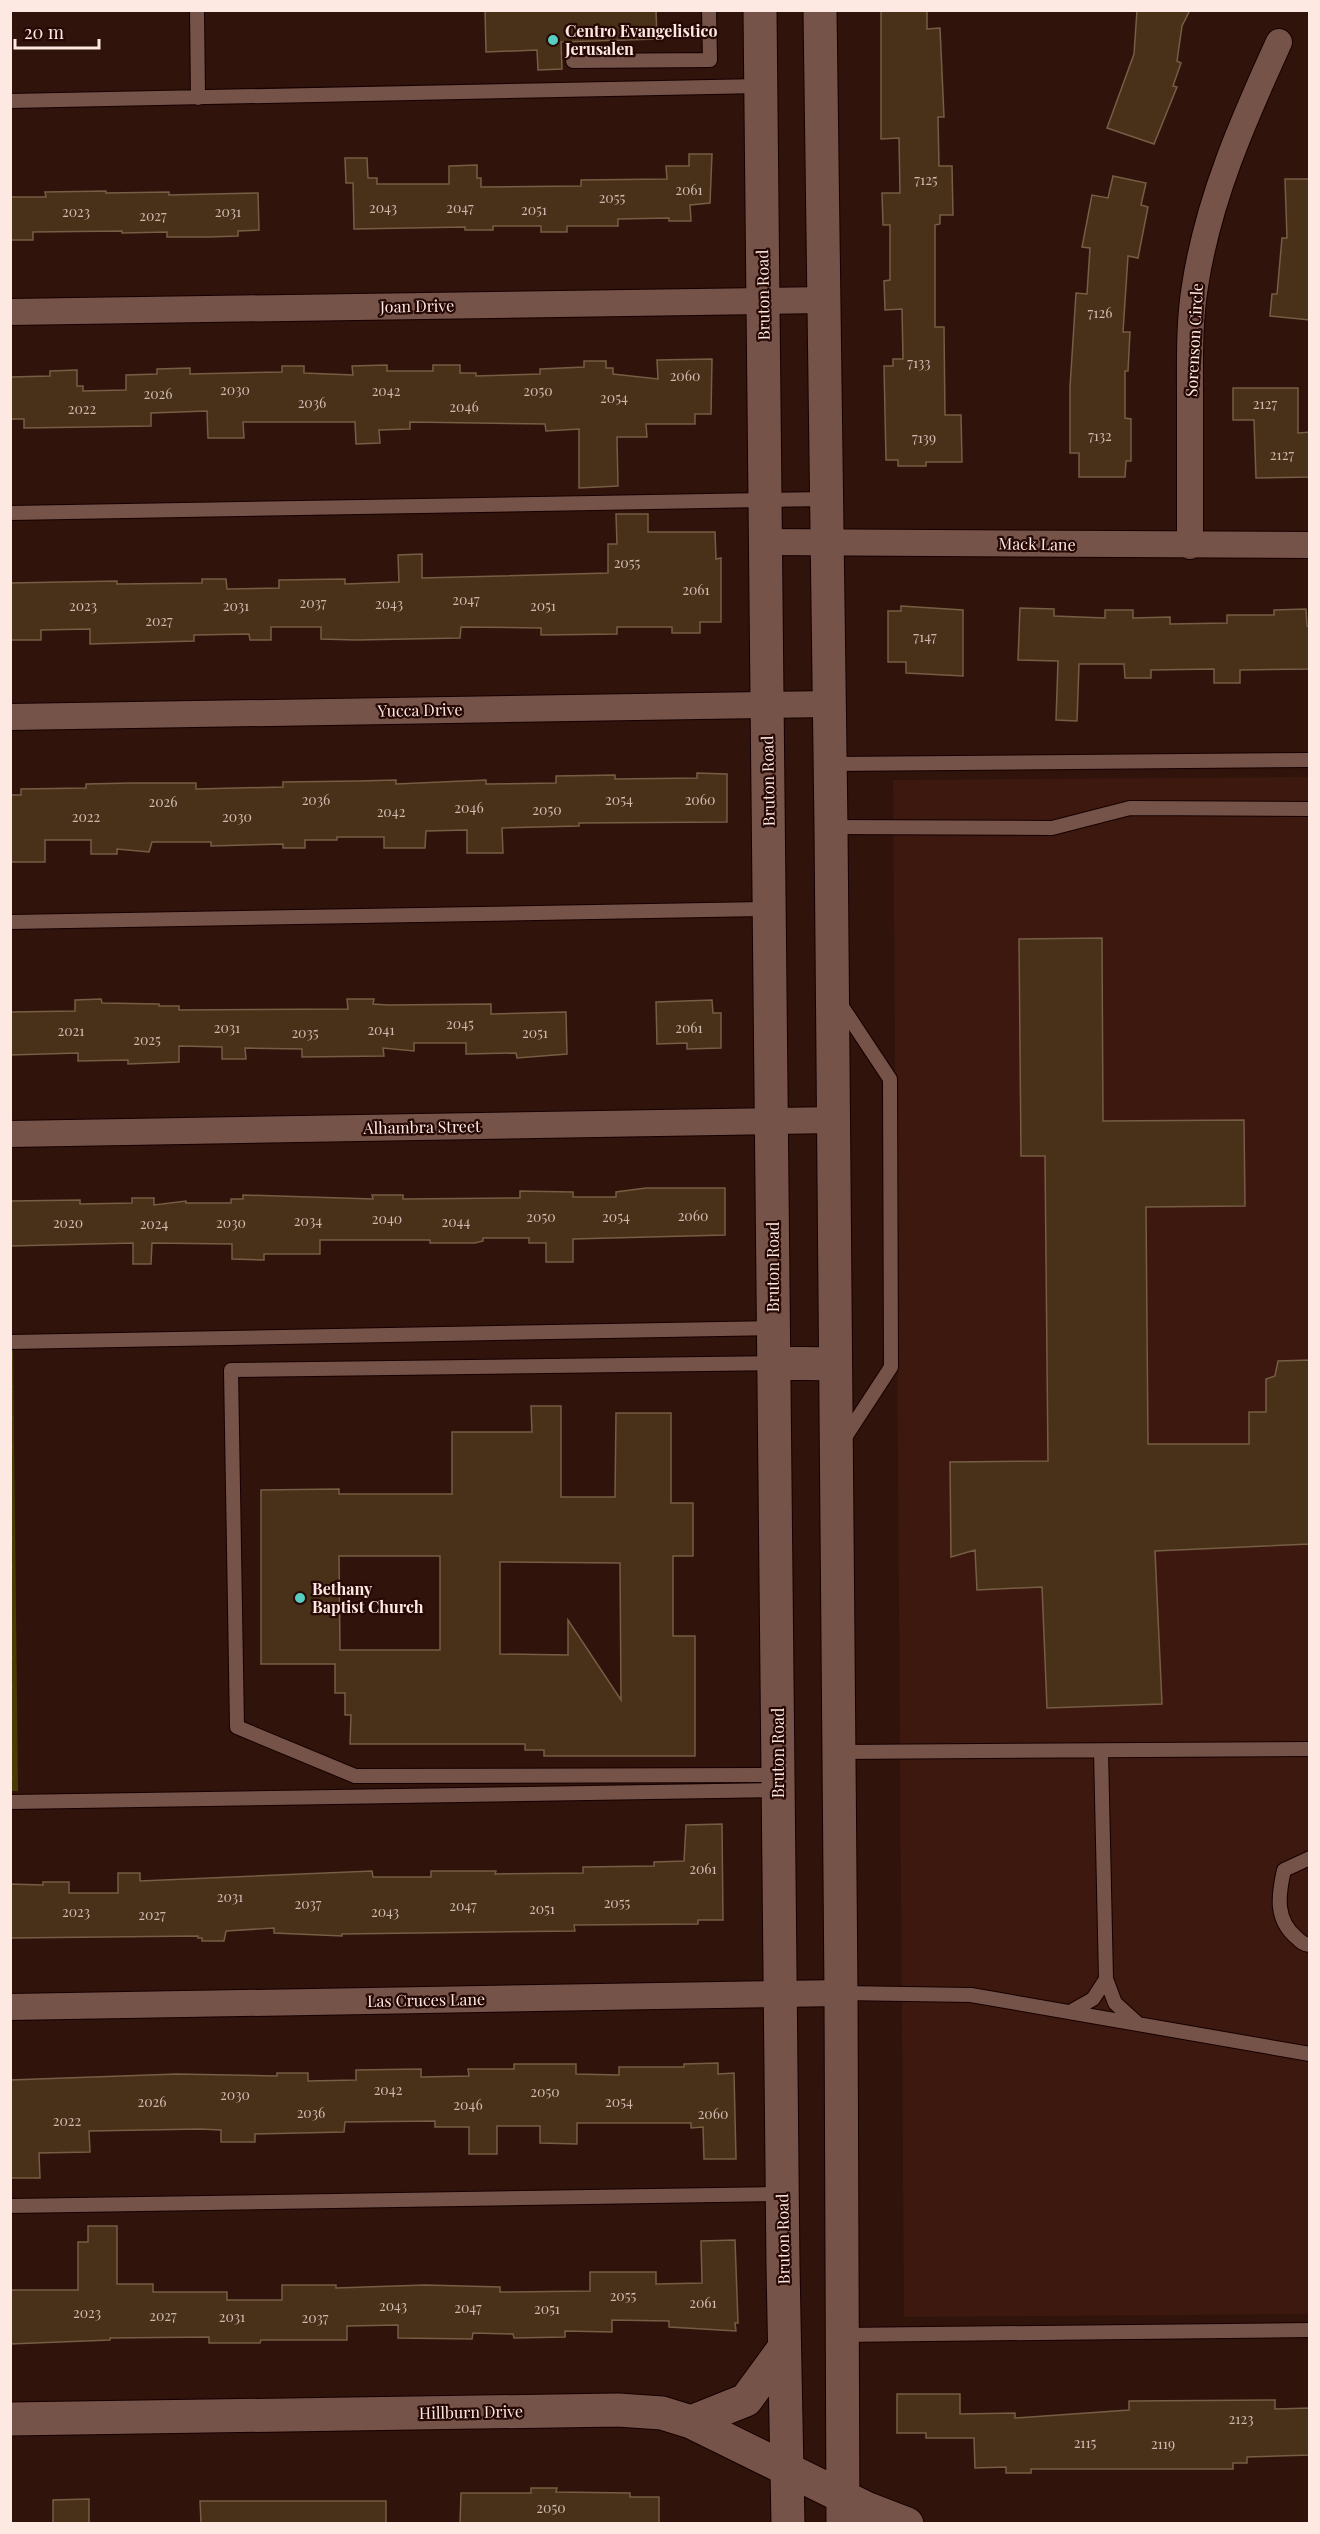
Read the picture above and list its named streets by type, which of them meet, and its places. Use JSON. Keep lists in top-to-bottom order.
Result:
{
  "streets": {
    "main road": ["Bruton Road", "Hillburn Drive"],
    "street": [
      "Joan Drive",
      "Sorenson Circle",
      "Mack Lane",
      "Yucca Drive",
      "Alhambra Street",
      "Las Cruces Lane"
    ]
  },
  "crossings": [
    ["Bruton Road", "Joan Drive"],
    ["Bruton Road", "Mack Lane"],
    ["Bruton Road", "Yucca Drive"],
    ["Bruton Road", "Alhambra Street"],
    ["Bruton Road", "Las Cruces Lane"],
    ["Bruton Road", "Hillburn Drive"],
    ["Sorenson Circle", "Mack Lane"]
  ],
  "places": ["Centro Evangelistico Jerusalen", "Bethany Baptist Church"],
  "house_numbers": [
    "7125",
    "2061",
    "2055",
    "2043",
    "2047",
    "2051",
    "2023",
    "2031",
    "2027",
    "7126",
    "7133",
    "2060",
    "2030",
    "2042",
    "2050",
    "2026",
    "2054",
    "2036",
    "2127",
    "2046",
    "2022",
    "7132",
    "7139",
    "2127",
    "2055",
    "2061",
    "2047",
    "2037",
    "2043",
    "2023",
    "2031",
    "2051",
    "2027",
    "7147",
    "2036",
    "2054",
    "2060",
    "2026",
    "2046",
    "2050",
    "2042",
    "2022",
    "2030",
    "2045",
    "2031",
    "2061",
    "2041",
    "2021",
    "2035",
    "2051",
    "2025",
    "2060",
    "2050",
    "2054",
    "2040",
    "2034",
    "2044",
    "2020",
    "2030",
    "2024",
    "2061",
    "2031",
    "2055",
    "2037",
    "2047",
    "2051",
    "2023",
    "2043",
    "2027",
    "2042",
    "2050",
    "2030",
    "2026",
    "2054",
    "2046",
    "2036",
    "2060",
    "2022",
    "2055",
    "2061",
    "2043",
    "2047",
    "2051",
    "2023",
    "2027",
    "2031",
    "2037",
    "2123",
    "2115",
    "2119",
    "2050"
  ],
  "scale_bar": "20 m"
}
